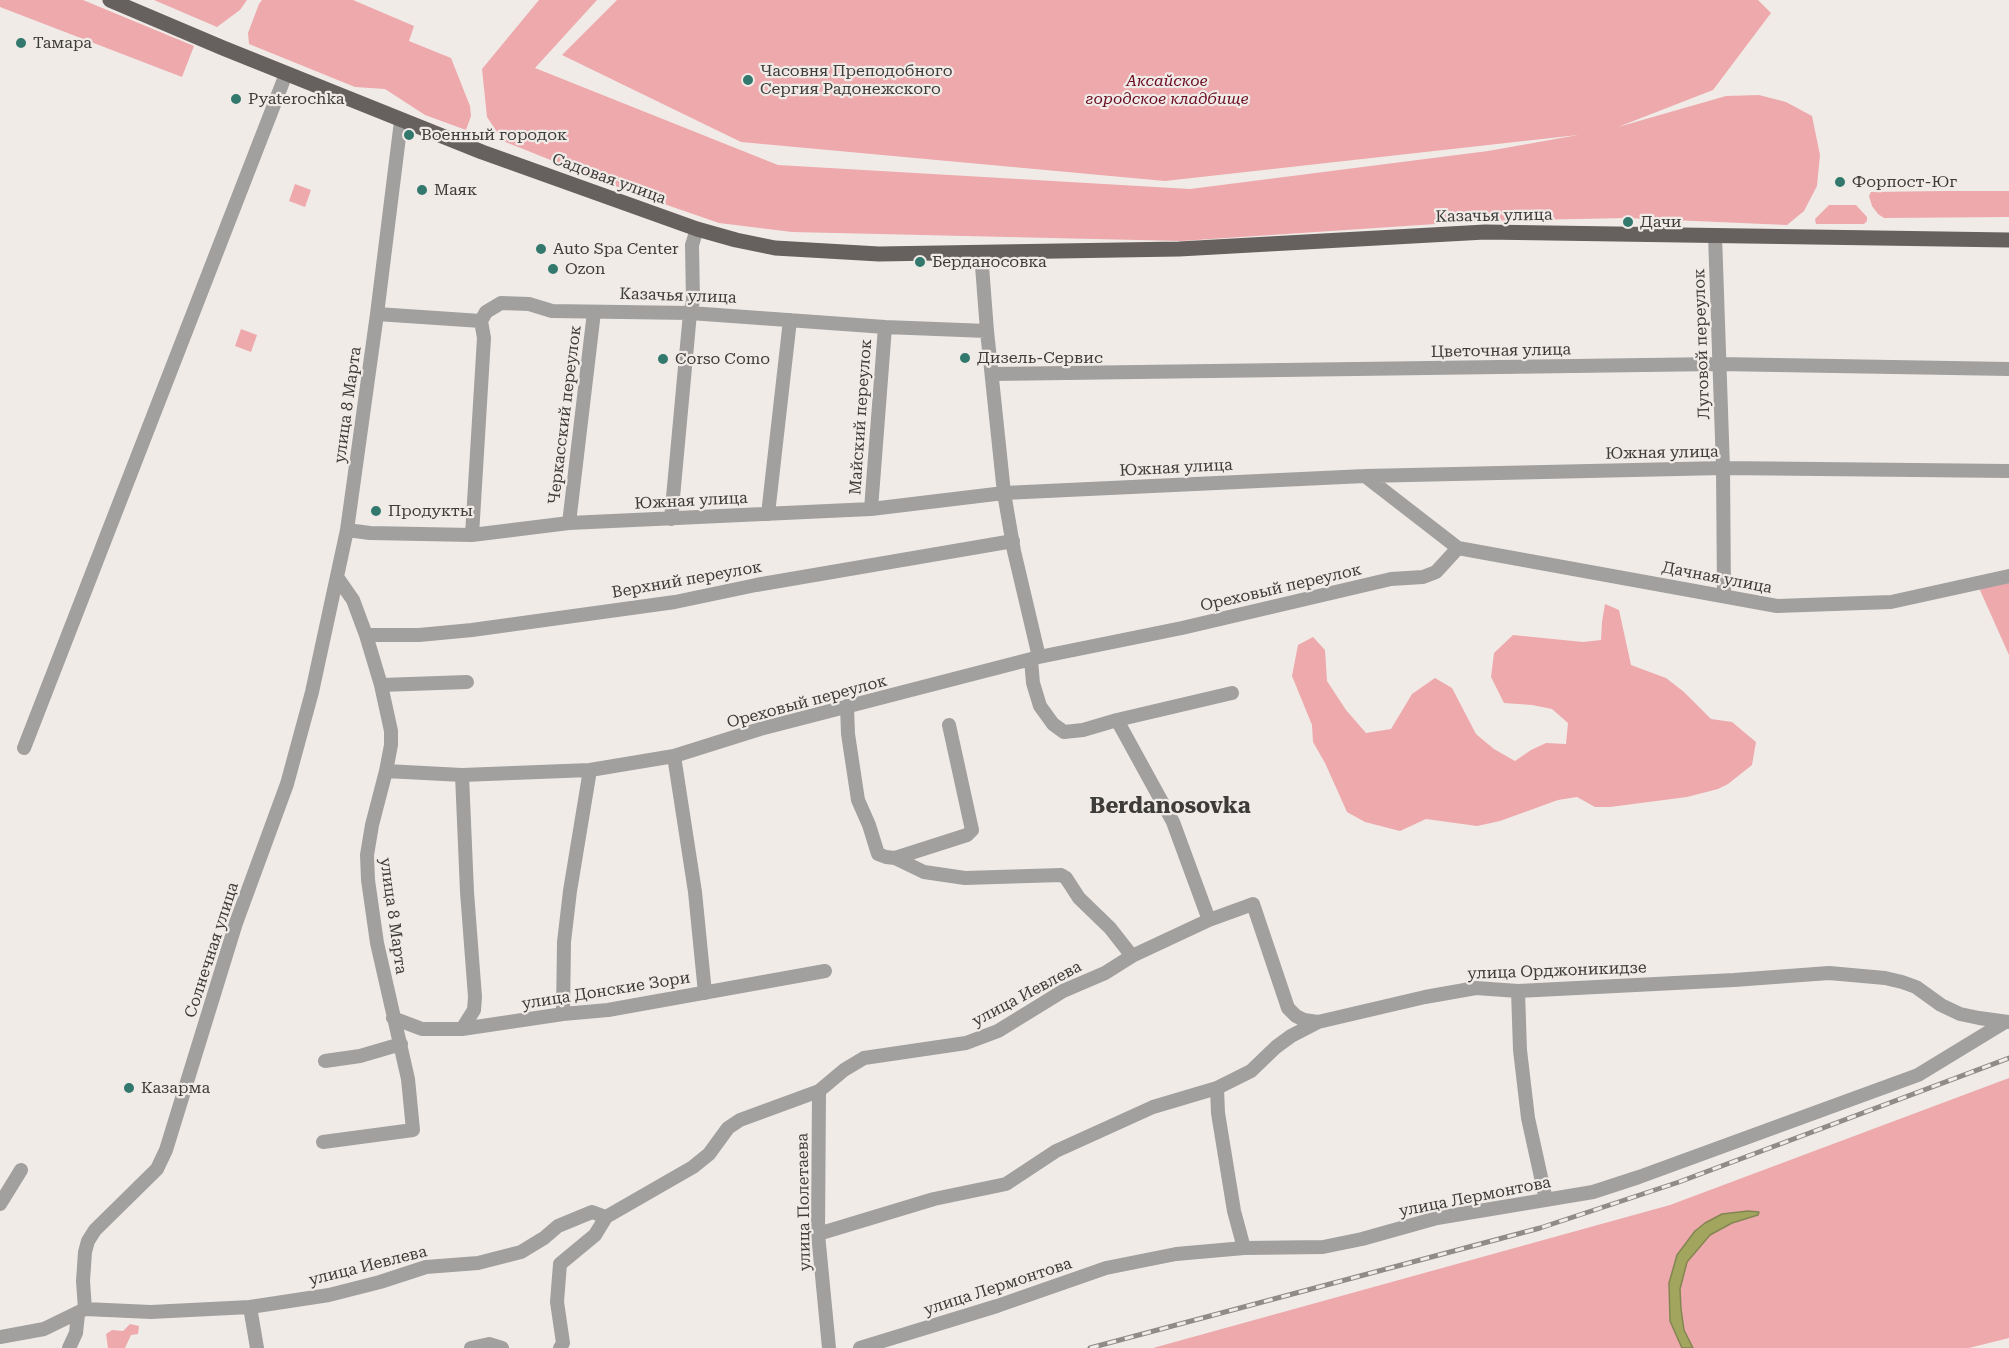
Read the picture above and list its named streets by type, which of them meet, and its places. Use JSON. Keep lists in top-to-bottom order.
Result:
{
  "streets": {
    "main road": ["Садовая улица", "Казачья улица"],
    "street": [
      "Луговой переулок",
      "Цветочная улица",
      "улица 8 Марта",
      "Черкасский переулок",
      "Майский переулок",
      "Южная улица",
      "Дачная улица",
      "Верхний переулок",
      "Ореховый переулок",
      "Солнечная улица",
      "улица Орджоникидзе",
      "улица Донские Зори",
      "улица Иевлева",
      "улица Лермонтова",
      "улица Полетаева"
    ]
  },
  "crossings": [
    ["Садовая улица", "Казачья улица"],
    ["Садовая улица", "улица 8 Марта"],
    ["Казачья улица", "Луговой переулок"],
    ["Казачья улица", "Черкасский переулок"],
    ["Казачья улица", "Майский переулок"],
    ["Луговой переулок", "Цветочная улица"],
    ["Луговой переулок", "Южная улица"],
    ["Луговой переулок", "Дачная улица"],
    ["улица 8 Марта", "Южная улица"],
    ["улица 8 Марта", "Верхний переулок"],
    ["улица 8 Марта", "Ореховый переулок"],
    ["улица 8 Марта", "Солнечная улица"],
    ["улица 8 Марта", "улица Донские Зори"],
    ["Черкасский переулок", "Южная улица"],
    ["Майский переулок", "Южная улица"],
    ["Дачная улица", "Ореховый переулок"],
    ["Солнечная улица", "улица Иевлева"],
    ["улица Орджоникидзе", "улица Иевлева"],
    ["улица Орджоникидзе", "улица Лермонтова"],
    ["улица Орджоникидзе", "улица Полетаева"],
    ["улица Иевлева", "улица Полетаева"]
  ],
  "districts": ["Berdanosovka"],
  "parks": ["Аксайское городское кладбище"],
  "places": [
    "Тамара",
    "Часовня Преподобного Сергия Радонежского",
    "Pyaterochka",
    "Военный городок",
    "Форпост-Юг",
    "Маяк",
    "Дачи",
    "Auto Spa Center",
    "Берданосовка",
    "Ozon",
    "Дизель-Сервис",
    "Corso Como",
    "Продукты",
    "Казарма"
  ]
}
